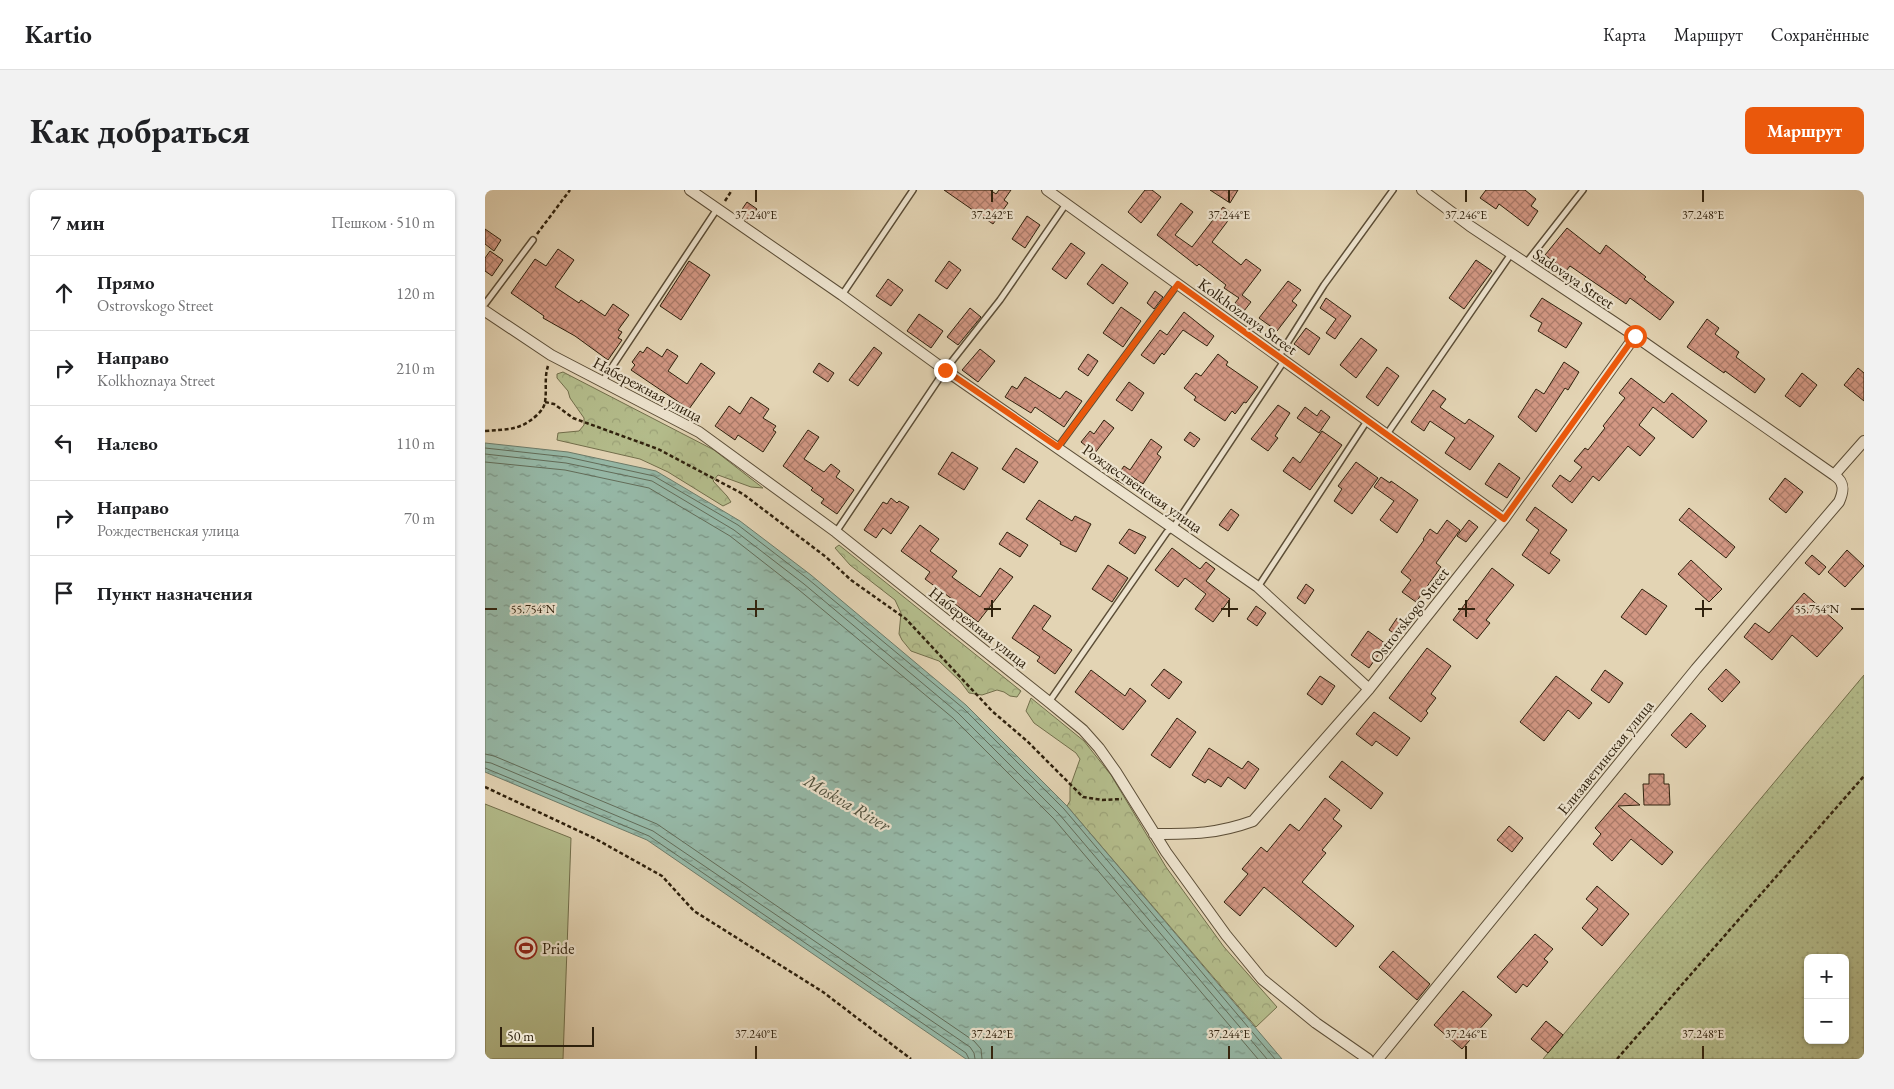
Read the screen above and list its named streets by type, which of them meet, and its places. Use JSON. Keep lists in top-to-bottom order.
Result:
{
  "streets": {
    "street": [
      "Sadovaya Street",
      "Kolkhoznaya Street",
      "Набережная улица",
      "Рождественская улица",
      "Ostrovskogo Street",
      "Елизаветинская улица"
    ]
  },
  "crossings": [
    ["Sadovaya Street", "Ostrovskogo Street"],
    ["Sadovaya Street", "Елизаветинская улица"],
    ["Kolkhoznaya Street", "Ostrovskogo Street"],
    ["Набережная улица", "Ostrovskogo Street"],
    ["Рождественская улица", "Ostrovskogo Street"]
  ],
  "water": ["Moskva River"],
  "places": {
    "sports": ["Pride"]
  },
  "scale_bar": "50 m",
  "page": {
    "header": "Kartio",
    "nav": ["Карта", "Маршрут", "Сохранённые"],
    "buttons": "Маршрут",
    "title": "Как добраться",
    "heading": ["7 мин", "Пешком · 510 m"],
    "list": [
      ["Прямо", "Ostrovskogo Street", "120 m"],
      ["Направо", "Kolkhoznaya Street", "210 m"],
      ["Налево", "110 m"],
      ["Направо", "Рождественская улица", "70 m"],
      "Пункт назначения"
    ],
    "map_buttons": ["+", "−"],
    "scale": "50 m"
  },
  "coordinates": [
    "37.240°E",
    "37.242°E",
    "37.244°E",
    "37.246°E",
    "37.248°E",
    "55.754°N"
  ]
}
